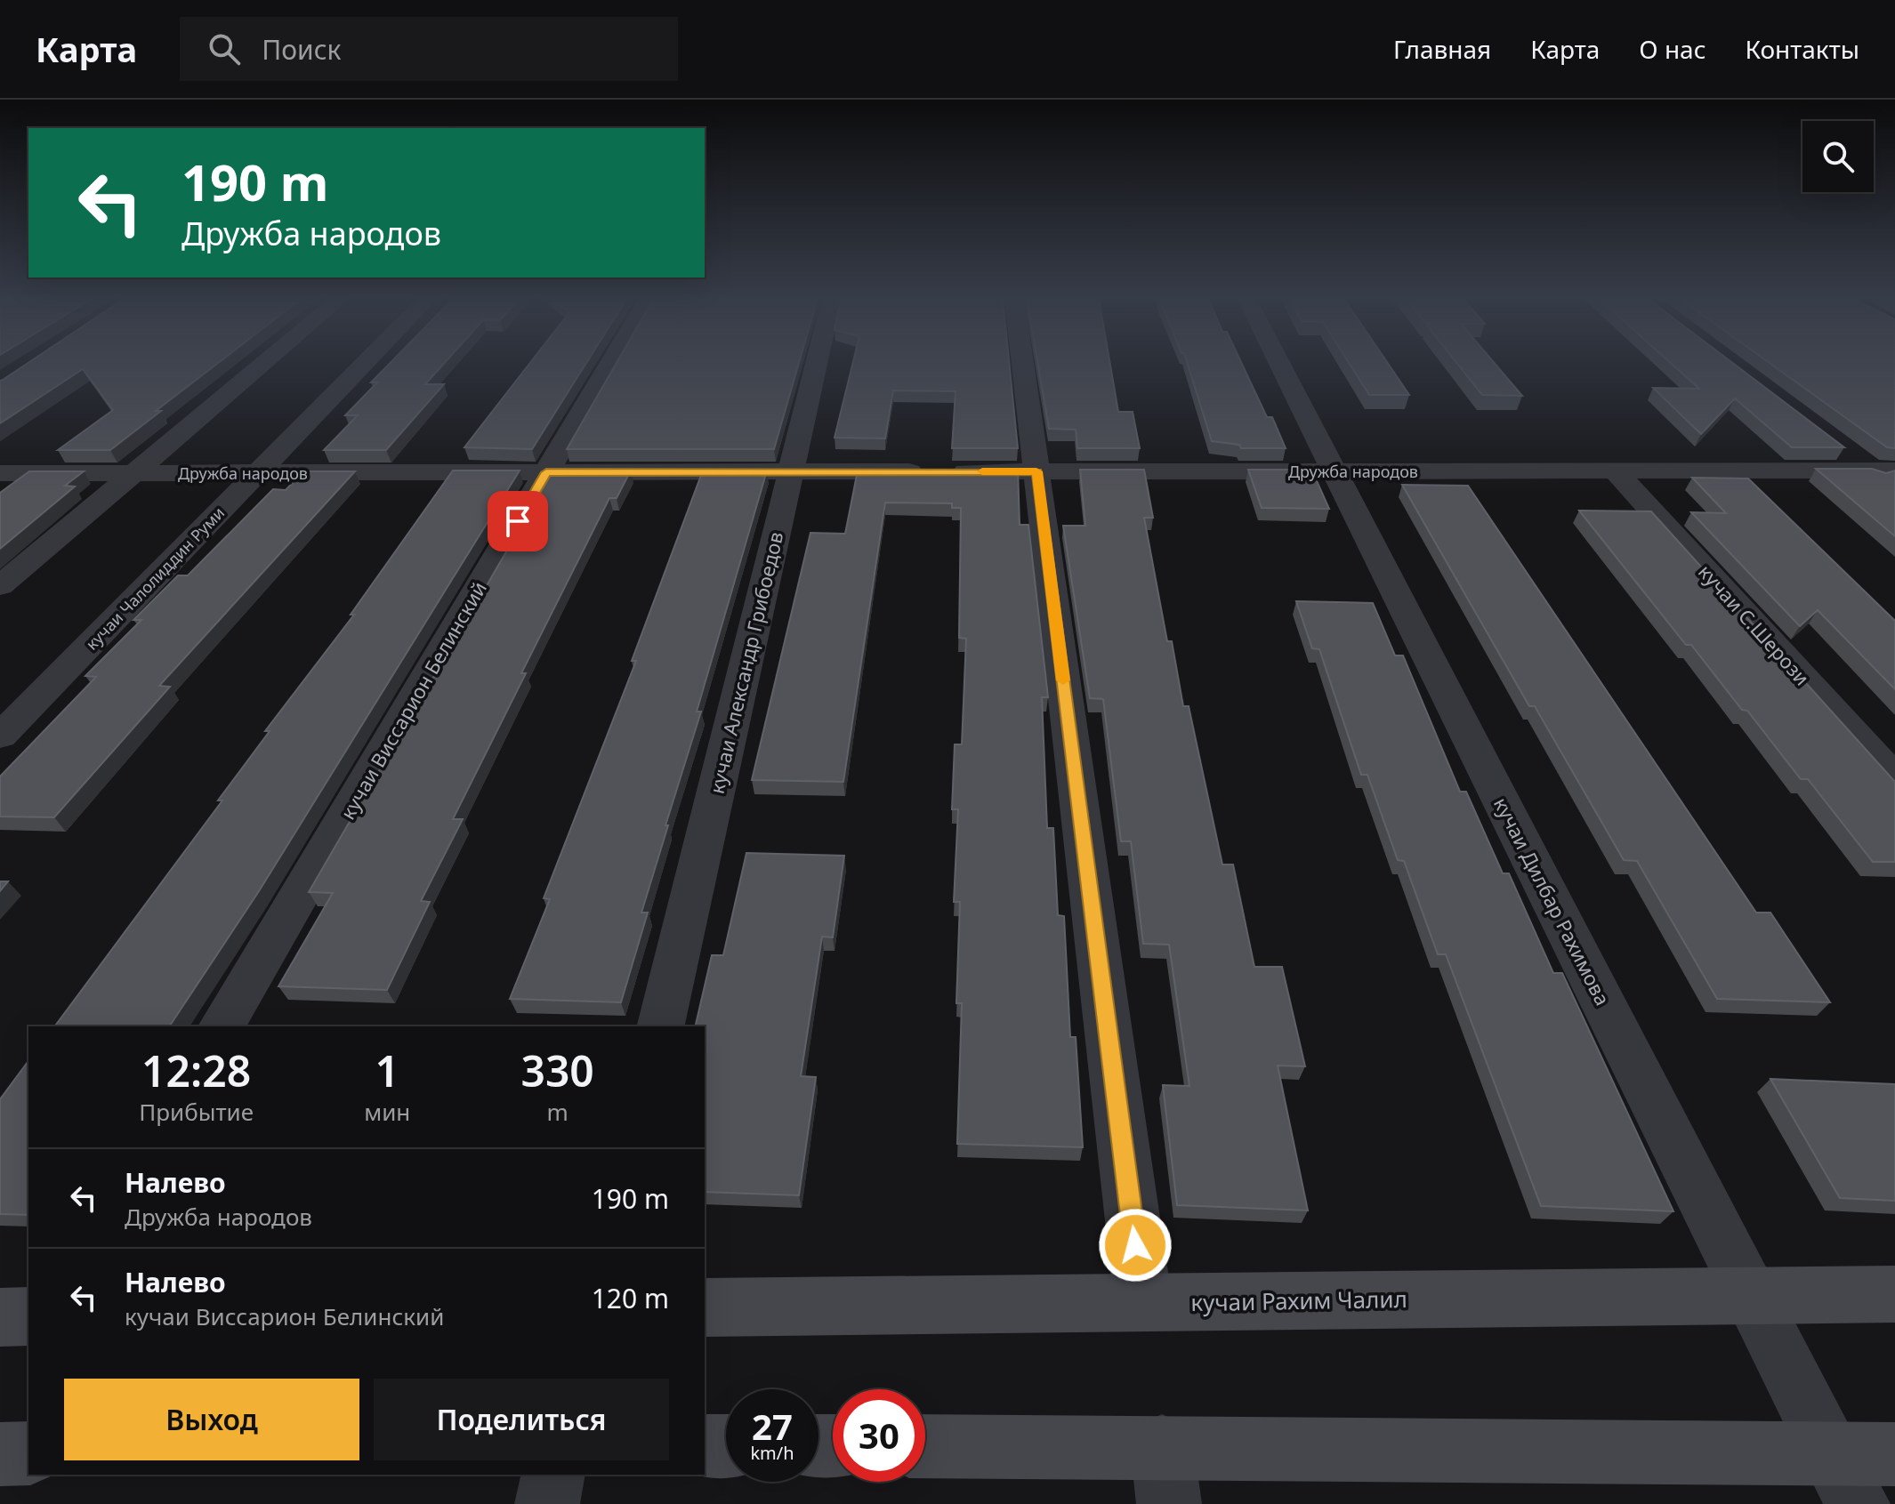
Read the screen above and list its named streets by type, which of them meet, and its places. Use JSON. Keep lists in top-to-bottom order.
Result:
{
  "streets": {
    "main road": ["кучаи Рахим Чалил"],
    "street": [
      "Дружба народов",
      "кучаи Чалолиддин Руми",
      "кучаи С.Шерози",
      "кучаи Александр Грибоедов",
      "кучаи Виссарион Белинский",
      "кучаи Дилбар Рахимова"
    ]
  },
  "crossings": [
    ["Дружба народов", "кучаи Чалолиддин Руми"],
    ["Дружба народов", "кучаи С.Шерози"],
    ["Дружба народов", "кучаи Александр Грибоедов"],
    ["Дружба народов", "кучаи Виссарион Белинский"],
    ["Дружба народов", "кучаи Дилбар Рахимова"],
    ["кучаи Дилбар Рахимова", "кучаи Рахим Чалил"]
  ],
  "page": {
    "header": "Карта",
    "search": "Поиск",
    "nav": [
      "Главная",
      "Карта",
      "О нас",
      "Контакты"
    ],
    "turn": ["190 m", "Дружба народов"],
    "eta": [
      "12:28",
      "Прибытие",
      "1",
      "мин",
      "330",
      "m"
    ],
    "list": [
      {
        "name": "Налево",
        "note": "Дружба народов",
        "value": "190 m"
      },
      {
        "name": "Налево",
        "note": "кучаи Виссарион Белинский",
        "value": "120 m"
      }
    ],
    "buttons": ["Выход", "Поделиться"],
    "speed": "27 km/h",
    "limit": "30"
  }
}
